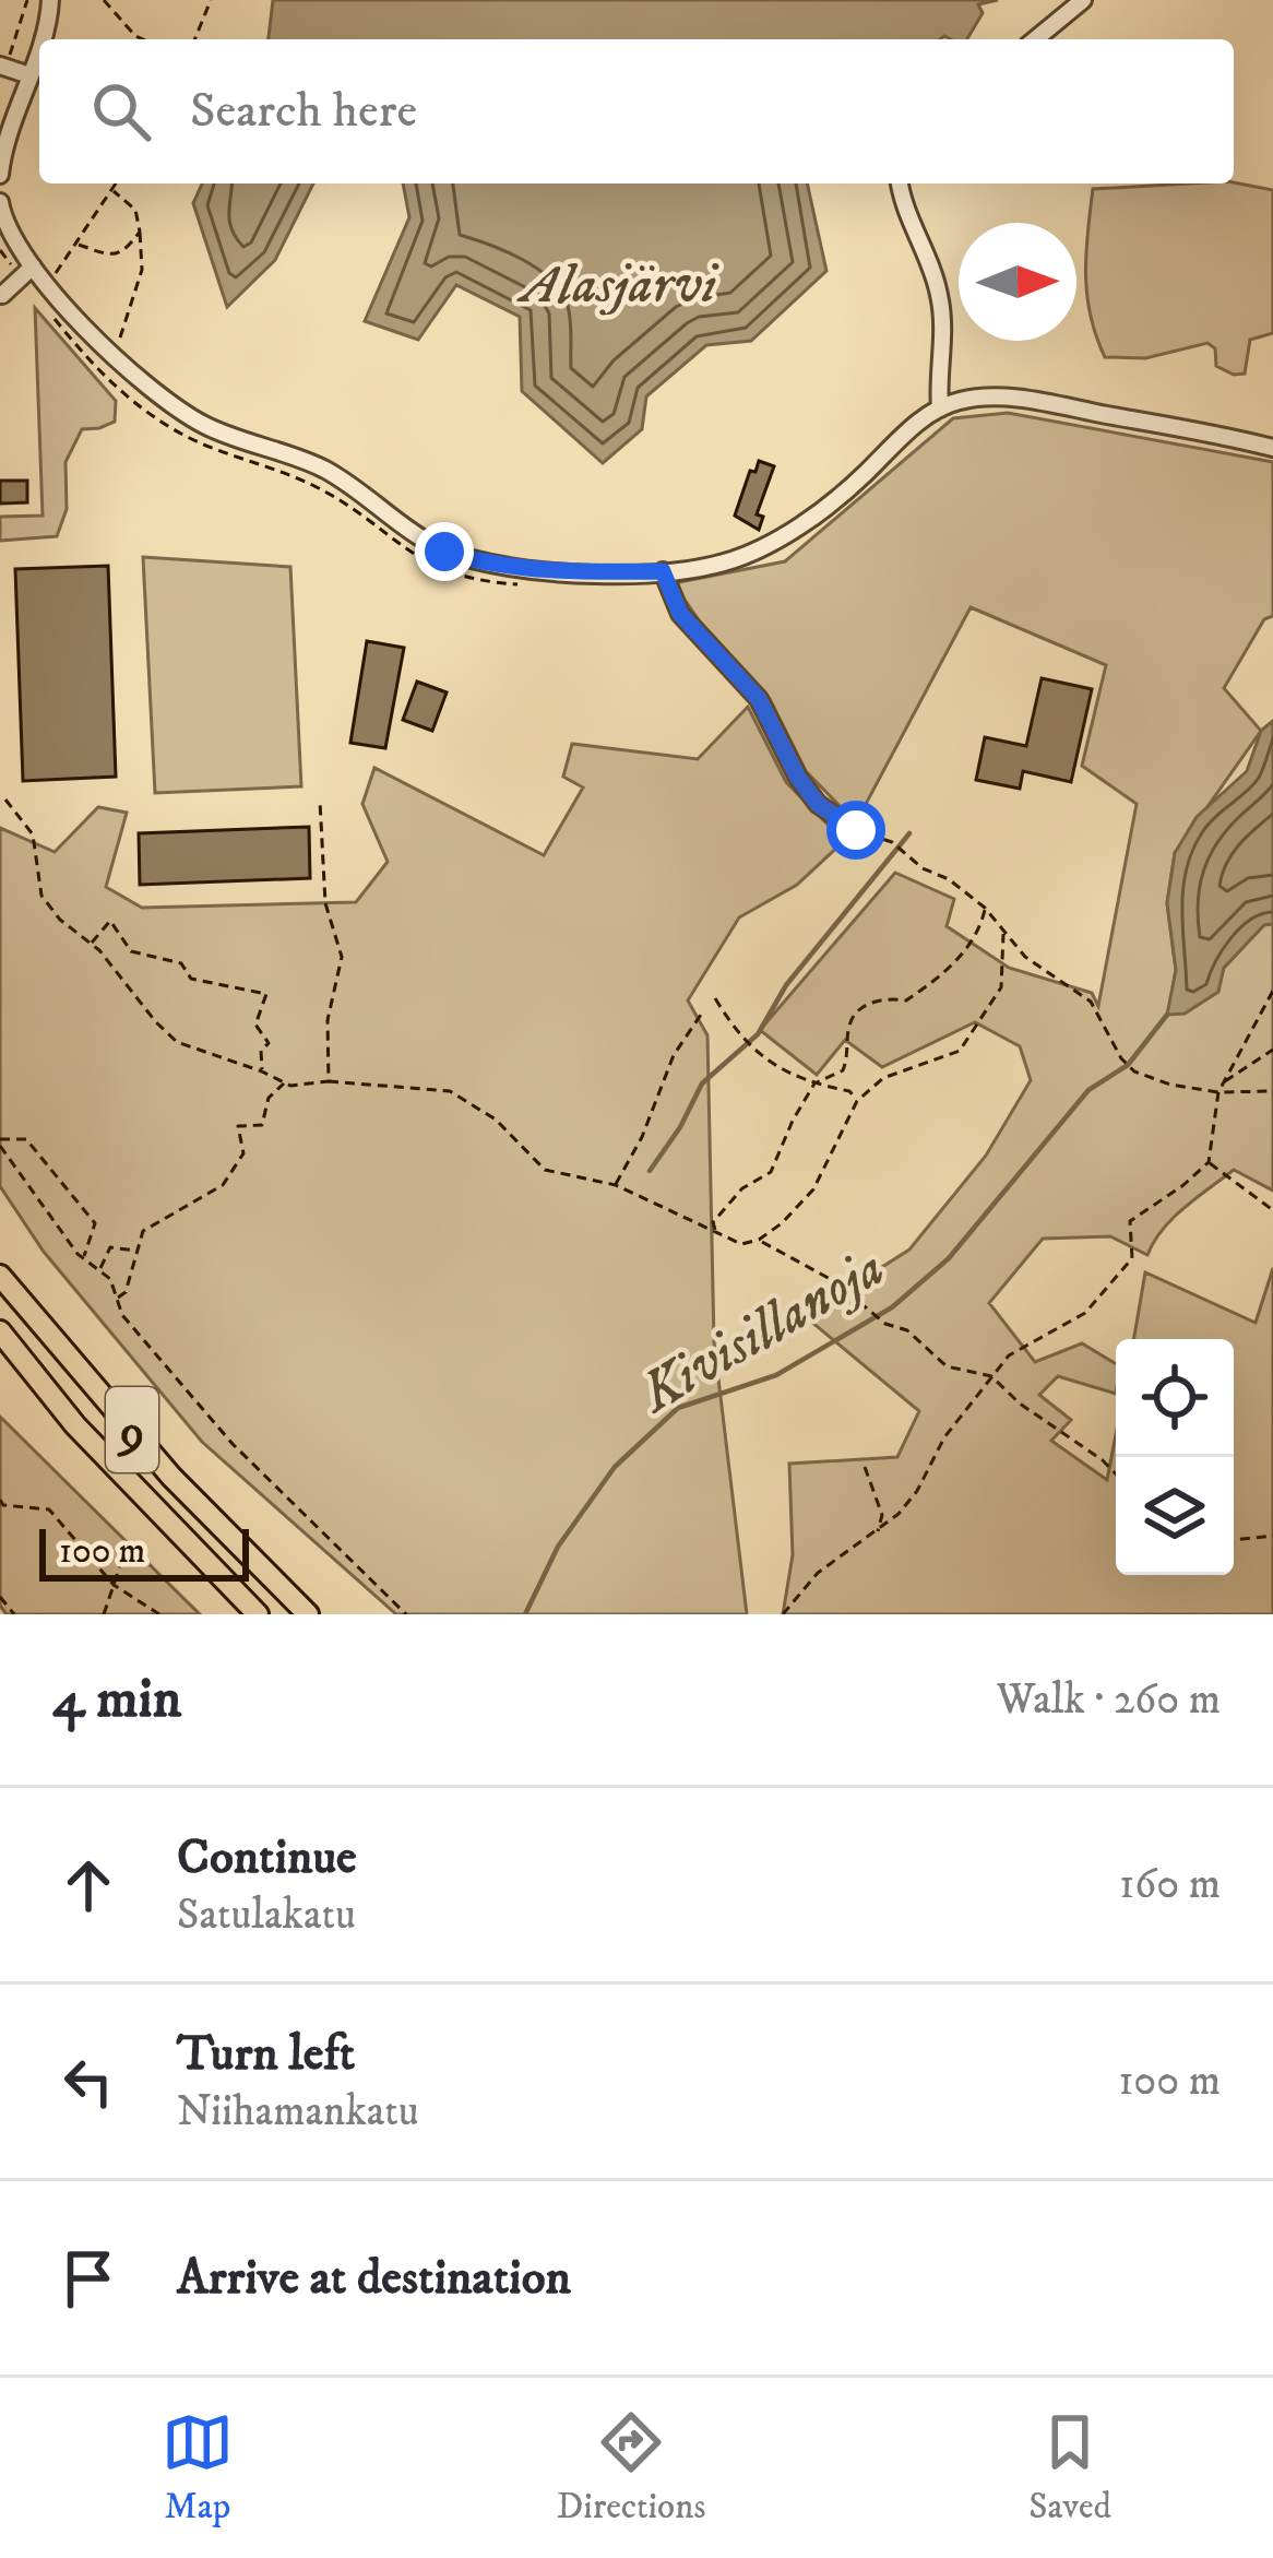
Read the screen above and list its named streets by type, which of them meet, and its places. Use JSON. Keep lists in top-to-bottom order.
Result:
{
  "streets": {
    "highway": ["9"]
  },
  "water": ["Alasjärvi", "Kivisillanoja"],
  "scale_bar": "100 m",
  "north": "right",
  "page": {
    "search": "Search here",
    "scale": "100 m",
    "heading": ["4 min", "Walk · 260 m"],
    "list": [
      ["Continue", "Satulakatu", "160 m"],
      ["Turn left", "Niihamankatu", "100 m"],
      "Arrive at destination"
    ],
    "nav": ["Map", "Directions", "Saved"]
  }
}
